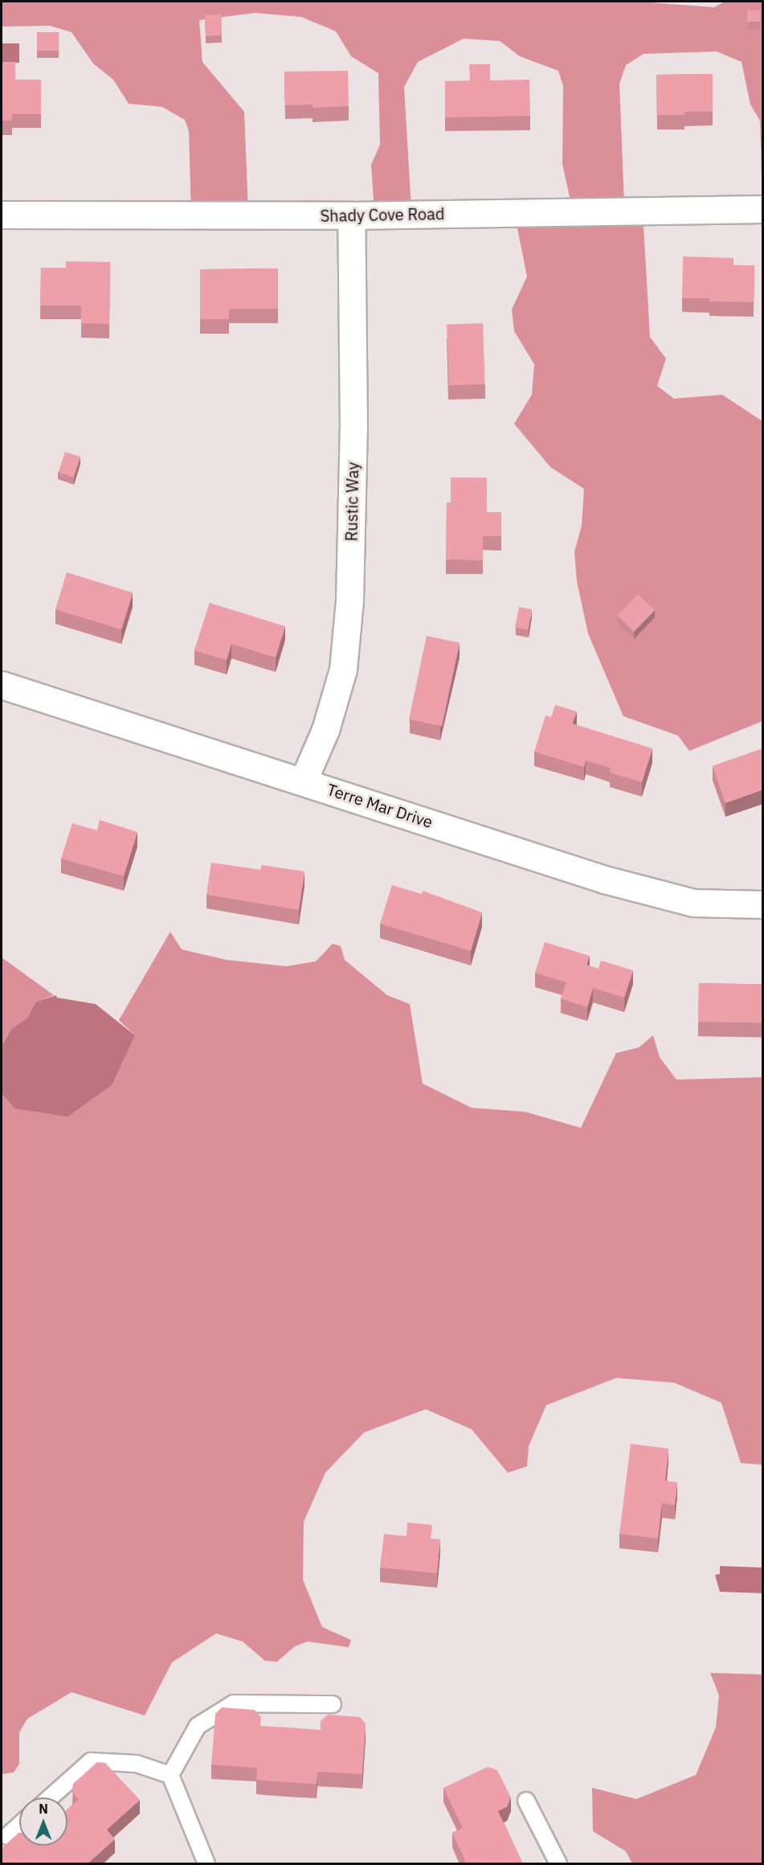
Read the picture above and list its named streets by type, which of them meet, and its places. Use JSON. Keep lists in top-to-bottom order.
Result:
{
  "streets": {
    "street": ["Shady Cove Road", "Rustic Way", "Terre Mar Drive"]
  },
  "crossings": [
    ["Shady Cove Road", "Rustic Way"],
    ["Rustic Way", "Terre Mar Drive"]
  ],
  "north": "top"
}
